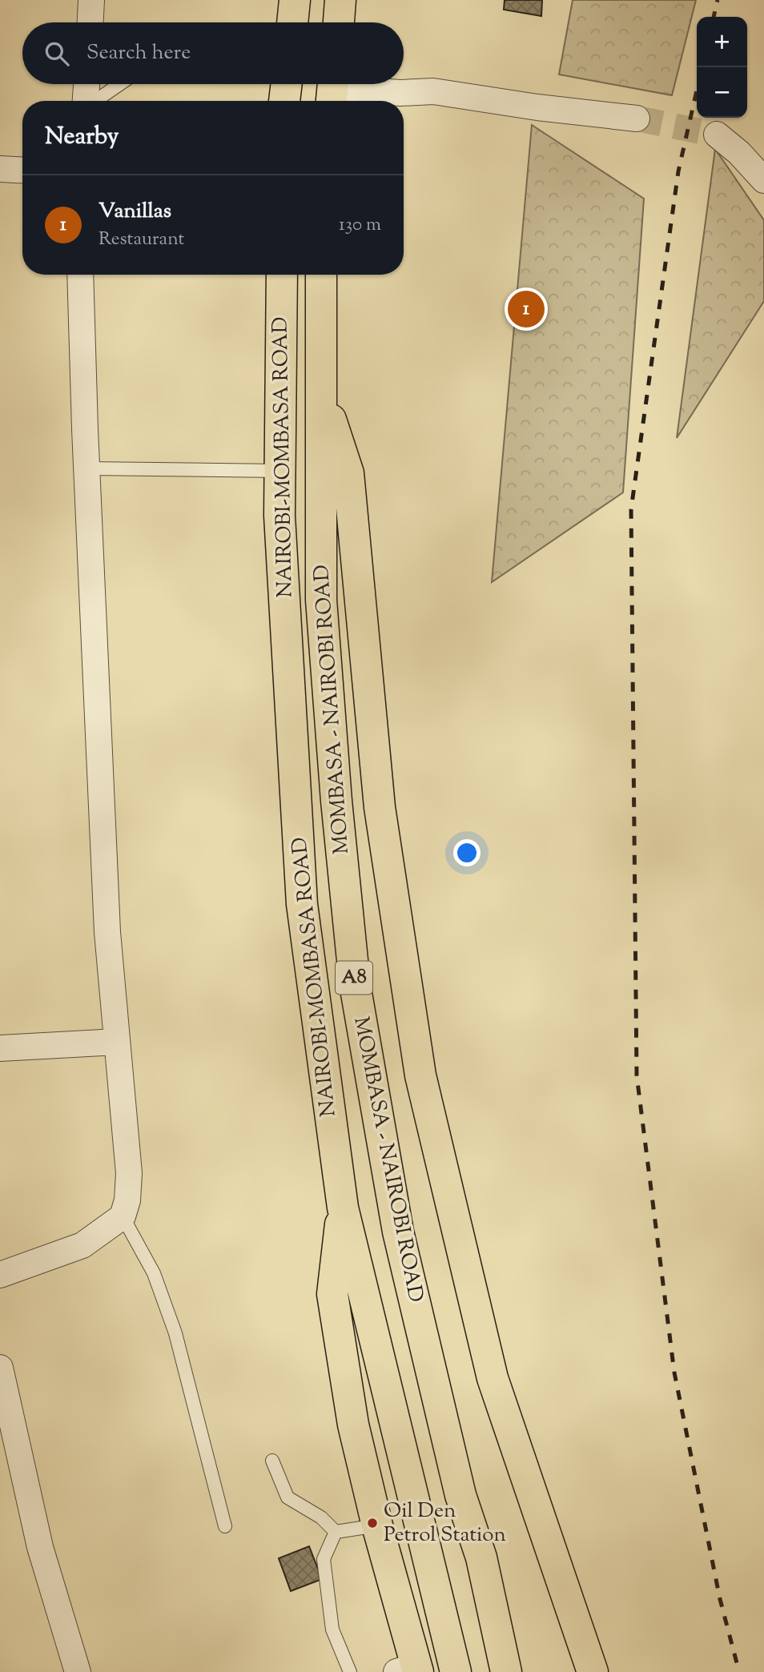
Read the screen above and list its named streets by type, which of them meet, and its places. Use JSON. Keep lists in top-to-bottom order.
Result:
{
  "streets": {
    "highway": ["NAIROBI-MOMBASA ROAD", "MOMBASA - NAIROBI ROAD", "A8"]
  },
  "places": ["Oil Den Petrol Station"],
  "page": {
    "map_buttons": ["+", "−"],
    "search": "Search here",
    "heading": "Nearby",
    "list": [
      {
        "mark": "1",
        "name": "Vanillas",
        "note": "Restaurant",
        "value": "130 m"
      }
    ],
    "pins": "1"
  }
}
